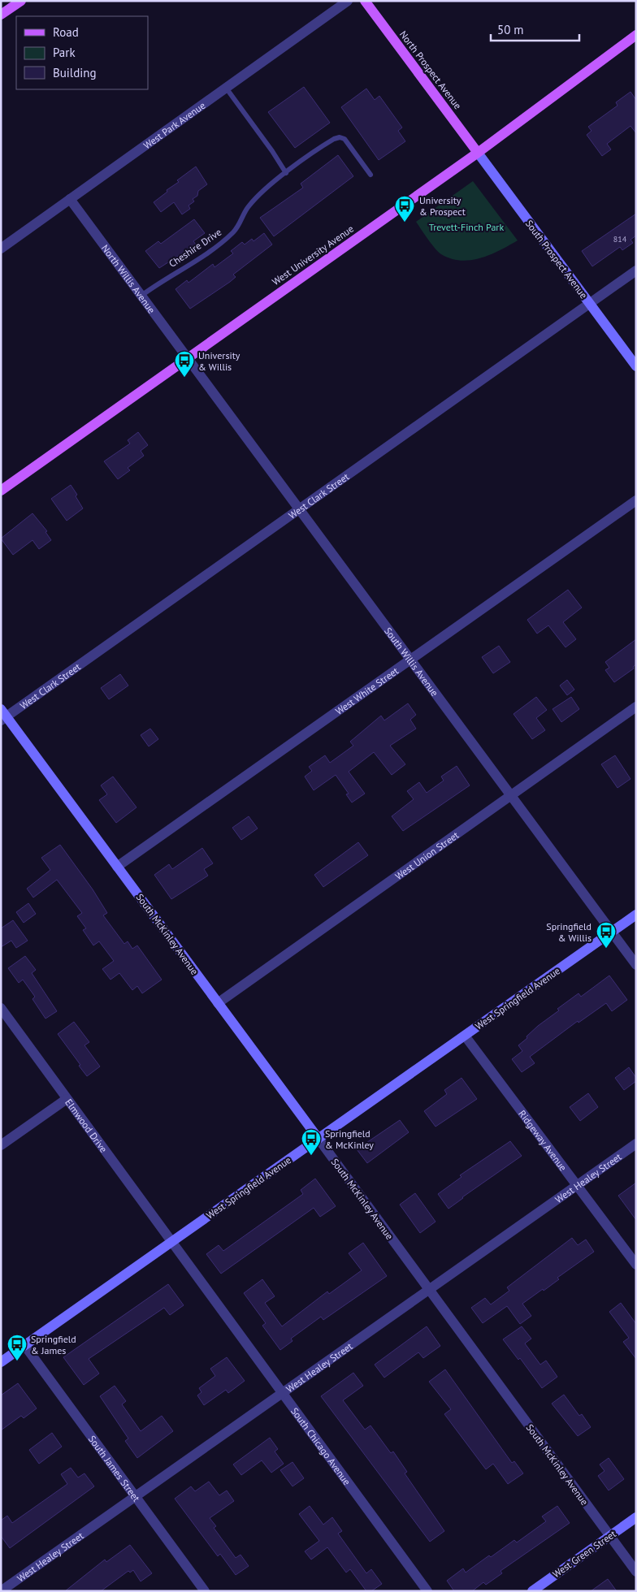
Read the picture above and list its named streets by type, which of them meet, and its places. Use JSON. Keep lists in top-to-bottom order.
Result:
{
  "streets": {
    "main road": [
      "North Prospect Avenue",
      "West University Avenue",
      "South Prospect Avenue",
      "South McKinley Avenue",
      "West Springfield Avenue",
      "West Green Street"
    ],
    "street": [
      "West Park Avenue",
      "North Willis Avenue",
      "West Clark Street",
      "South Willis Avenue",
      "West White Street",
      "West Union Street",
      "Elmwood Drive",
      "Ridgeway Avenue",
      "West Healey Street",
      "South Chicago Avenue",
      "South James Street"
    ],
    "lane": ["Cheshire Drive"]
  },
  "crossings": [
    ["North Prospect Avenue", "West University Avenue"],
    ["North Prospect Avenue", "South Prospect Avenue"],
    ["West Park Avenue", "North Willis Avenue"],
    ["Cheshire Drive", "North Willis Avenue"],
    ["West University Avenue", "South Prospect Avenue"],
    ["West University Avenue", "North Willis Avenue"],
    ["West University Avenue", "South Willis Avenue"],
    ["South Prospect Avenue", "West Clark Street"],
    ["North Willis Avenue", "South Willis Avenue"],
    ["West Clark Street", "South Willis Avenue"],
    ["West Clark Street", "South McKinley Avenue"],
    ["South Willis Avenue", "West White Street"],
    ["South Willis Avenue", "West Union Street"],
    ["South Willis Avenue", "West Springfield Avenue"],
    ["West White Street", "South McKinley Avenue"],
    ["West Union Street", "South McKinley Avenue"],
    ["South McKinley Avenue", "West Springfield Avenue"],
    ["South McKinley Avenue", "West Healey Street"],
    ["South McKinley Avenue", "West Green Street"],
    ["West Springfield Avenue", "Elmwood Drive"],
    ["West Springfield Avenue", "Ridgeway Avenue"],
    ["West Springfield Avenue", "South Chicago Avenue"],
    ["West Springfield Avenue", "South James Street"],
    ["Elmwood Drive", "South Chicago Avenue"],
    ["Ridgeway Avenue", "West Healey Street"],
    ["West Healey Street", "South Chicago Avenue"],
    ["West Healey Street", "South James Street"]
  ],
  "parks": ["Trevett-Finch Park"],
  "places": {
    "bus stop": [
      "University & Prospect",
      "University & Willis",
      "Springfield & Willis",
      "Springfield & McKinley",
      "Springfield & James"
    ]
  },
  "house_numbers": ["814"],
  "legend": ["Road", "Park", "Building"],
  "scale_bar": "50 m"
}
